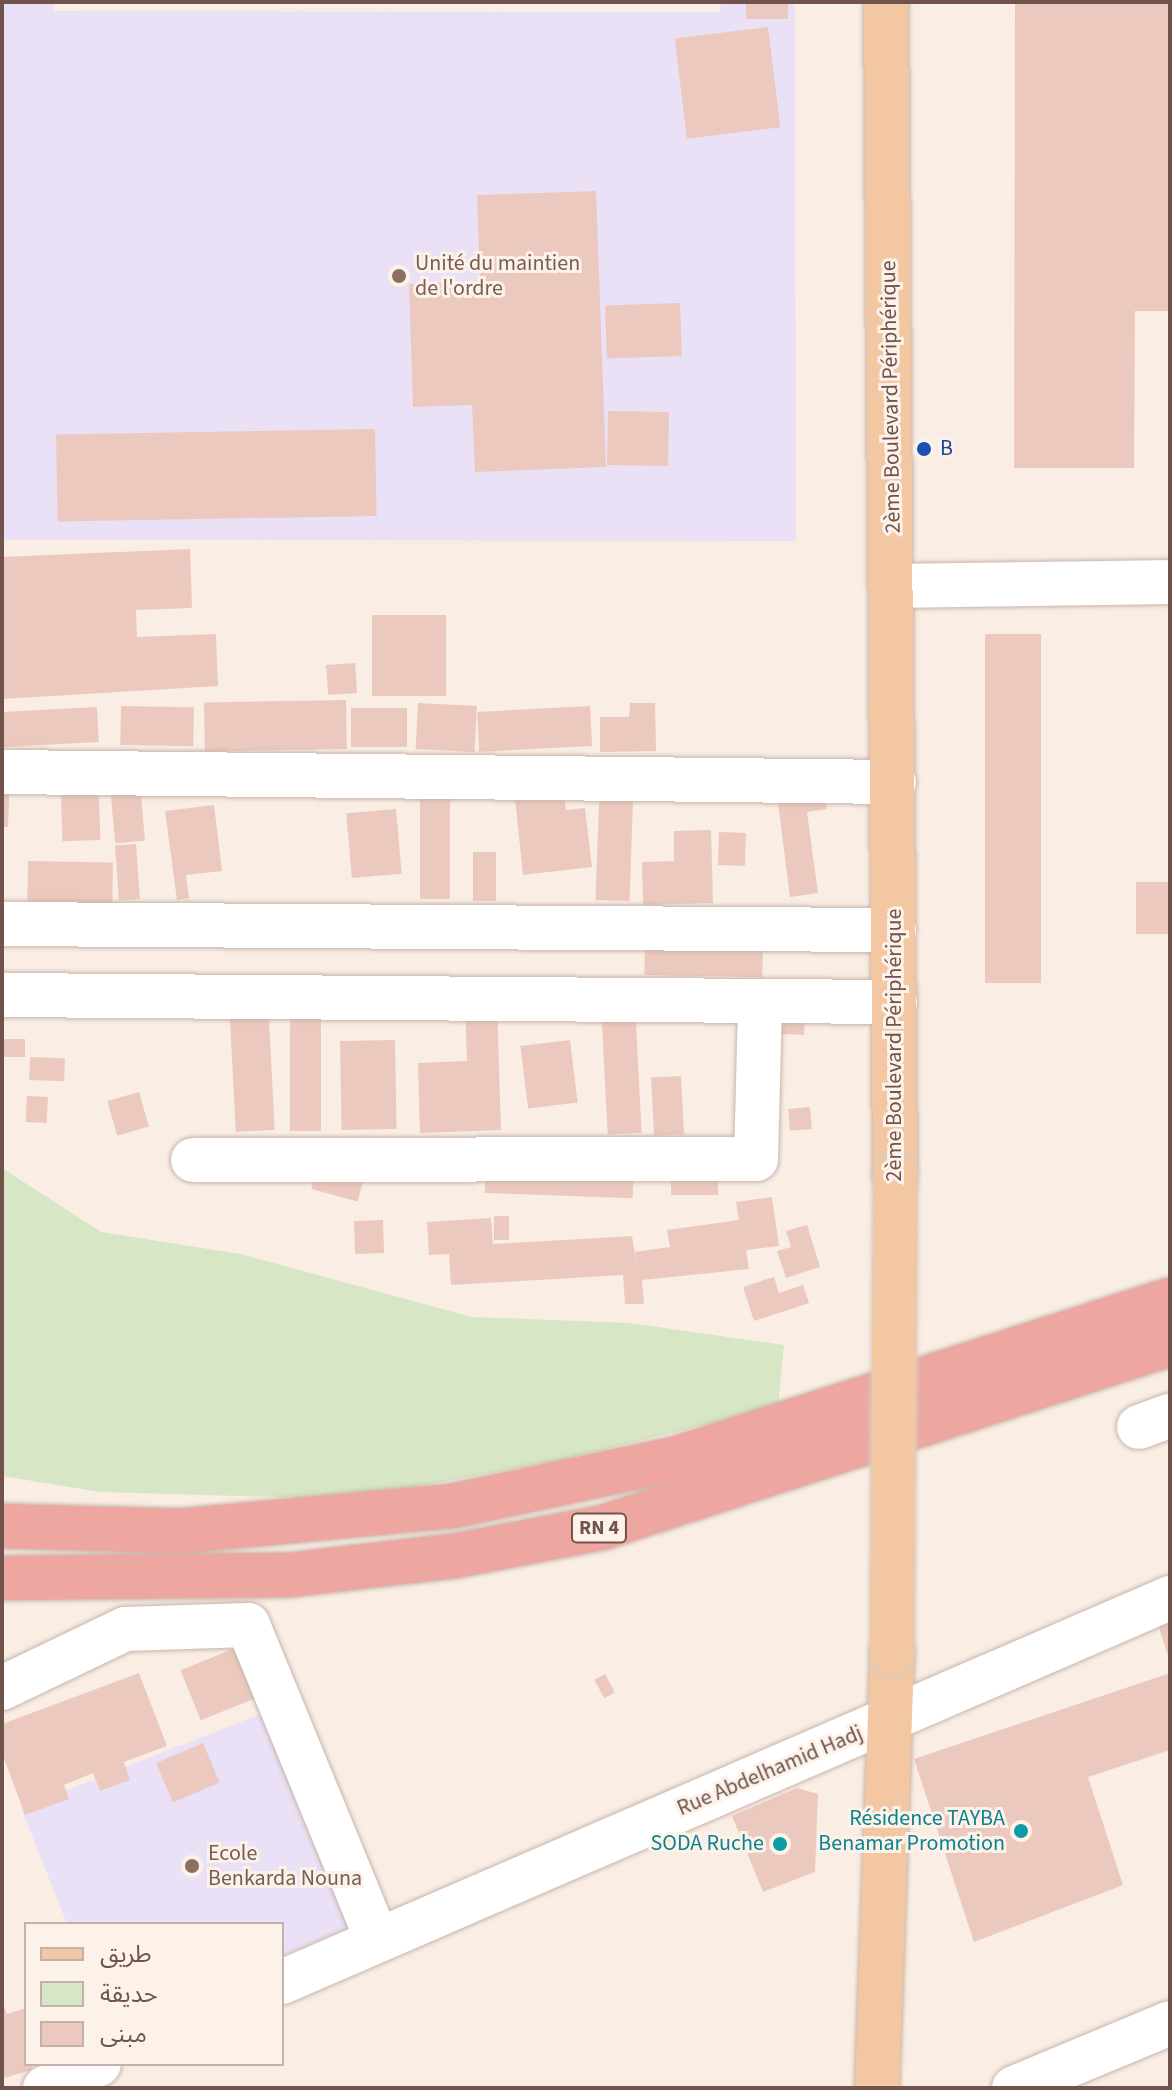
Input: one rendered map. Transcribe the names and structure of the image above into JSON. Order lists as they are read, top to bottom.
{
  "streets": {
    "highway": ["RN 4"],
    "main road": ["2ème Boulevard Périphérique"],
    "street": ["Rue Abdelhamid Hadj"]
  },
  "crossings": [
    ["2ème Boulevard Périphérique", "Rue Abdelhamid Hadj"]
  ],
  "places": [
    "Unité du maintien de l'ordre",
    "B",
    "Résidence TAYBA Benamar Promotion",
    "SODA Ruche",
    "Ecole Benkarda Nouna"
  ],
  "legend": ["طريق", "حديقة", "مبنى"]
}
